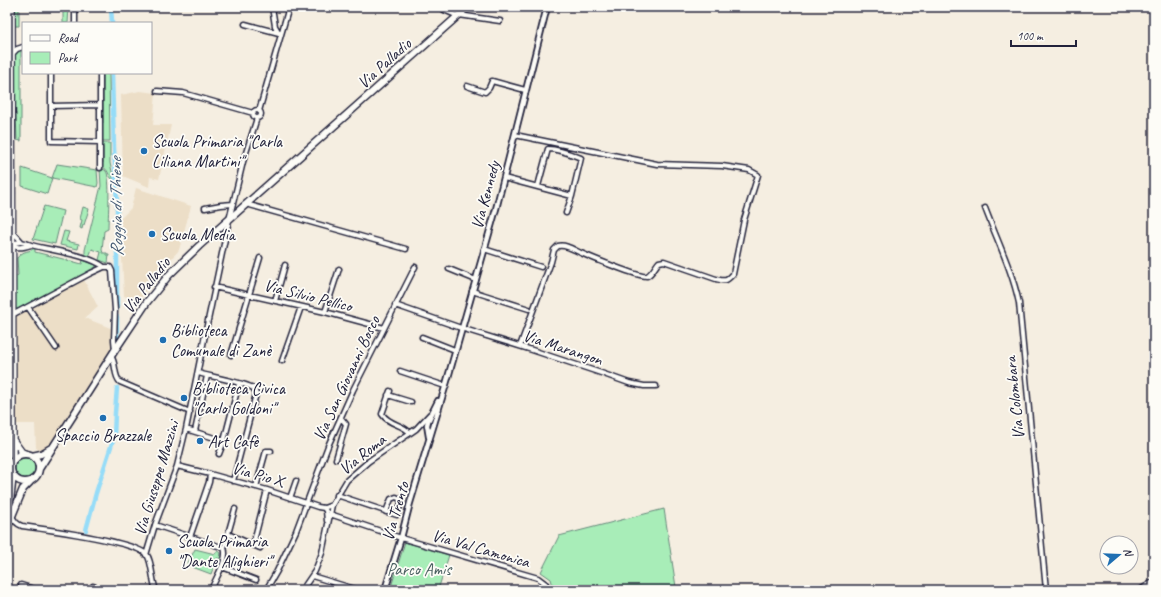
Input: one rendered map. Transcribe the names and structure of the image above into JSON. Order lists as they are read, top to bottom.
{
  "streets": {
    "main road": ["Via Palladio"],
    "street": [
      "Via Kennedy",
      "Via Silvio Pellico",
      "Via Marangon",
      "Via San Giovanni Bosco",
      "Via Colombara",
      "Via Roma",
      "Via Pio X",
      "Via Giuseppe Mazzini",
      "Via Trento",
      "Via Val Camonica"
    ]
  },
  "crossings": [
    ["Via Palladio", "Via Giuseppe Mazzini"],
    ["Via Kennedy", "Via Marangon"],
    ["Via Kennedy", "Via Roma"],
    ["Via Kennedy", "Via Trento"],
    ["Via Silvio Pellico", "Via San Giovanni Bosco"],
    ["Via Silvio Pellico", "Via Giuseppe Mazzini"],
    ["Via Marangon", "Via San Giovanni Bosco"],
    ["Via San Giovanni Bosco", "Via Pio X"],
    ["Via Roma", "Via Pio X"],
    ["Via Roma", "Via Trento"],
    ["Via Roma", "Via Val Camonica"],
    ["Via Pio X", "Via Giuseppe Mazzini"],
    ["Via Trento", "Via Val Camonica"]
  ],
  "water": ["Roggia di Thiene"],
  "parks": ["Parco Amis"],
  "places": [
    "Scuola Primaria \"Carla Liliana Martini\"",
    "Scuola Media",
    "Biblioteca Comunale di Zanè",
    "Biblioteca Civica \"Carlo Goldoni\"",
    "Spaccio Brazzale",
    "Art Cafè",
    "Scuola Primaria \"Dante Alighieri\""
  ],
  "legend": ["Road", "Park"],
  "scale_bar": "100 m",
  "north": "right"
}
